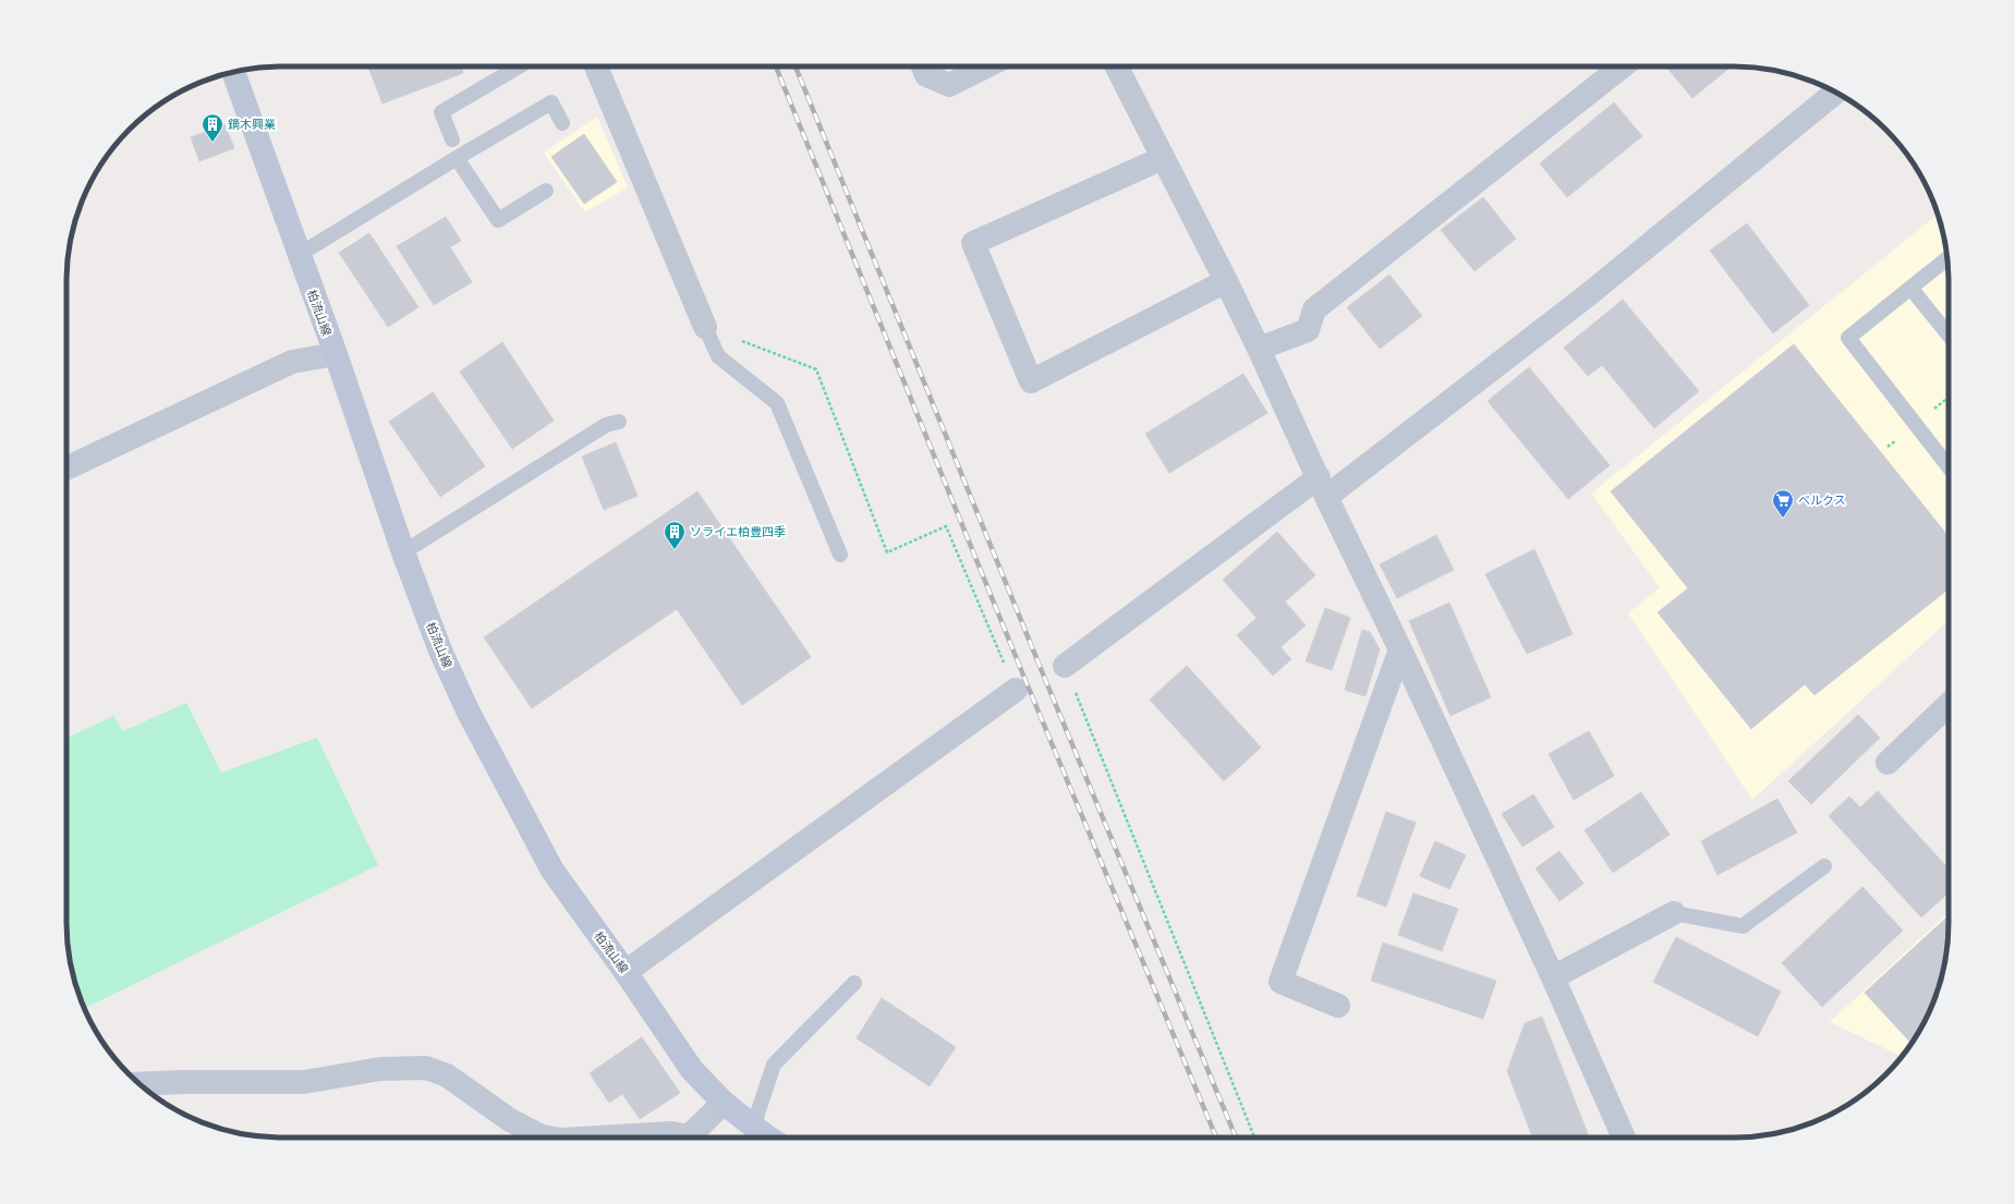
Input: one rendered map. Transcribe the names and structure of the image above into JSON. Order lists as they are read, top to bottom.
{
  "streets": {
    "main road": ["柏流山線"]
  },
  "places": {
    "building": ["鏑木興業", "ソライエ柏豊四季"],
    "supermarket": ["ベルクス"]
  }
}
